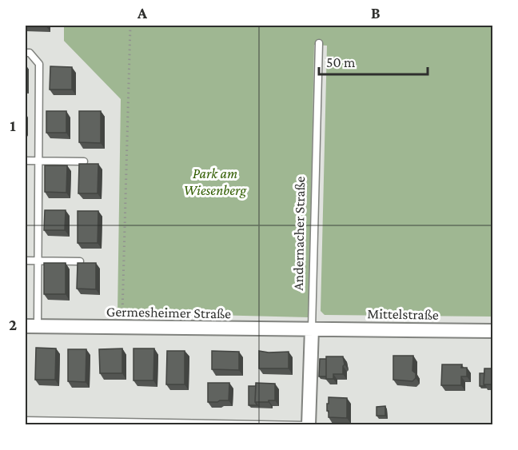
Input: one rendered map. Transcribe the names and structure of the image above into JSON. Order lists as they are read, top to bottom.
{
  "streets": {
    "street": ["Andernacher Straße", "Germesheimer Straße", "Mittelstraße"]
  },
  "crossings": [
    ["Andernacher Straße", "Germesheimer Straße"],
    ["Andernacher Straße", "Mittelstraße"],
    ["Germesheimer Straße", "Mittelstraße"]
  ],
  "parks": ["Park am Wiesenberg"],
  "scale_bar": "50 m",
  "grid": {
    "columns": ["A", "B"],
    "rows": ["1", "2"]
  }
}
